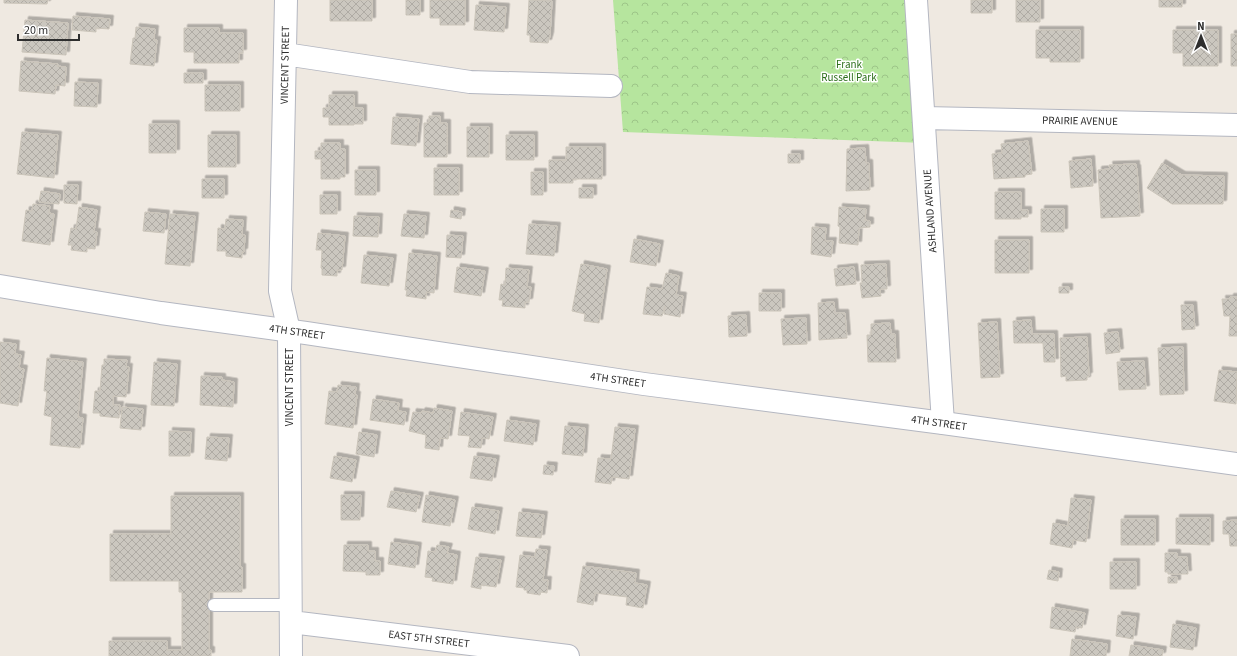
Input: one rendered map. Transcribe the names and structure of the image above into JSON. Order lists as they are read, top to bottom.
{
  "streets": {
    "street": [
      "VINCENT STREET",
      "PRAIRIE AVENUE",
      "ASHLAND AVENUE",
      "4TH STREET",
      "EAST 5TH STREET"
    ]
  },
  "crossings": [
    ["VINCENT STREET", "4TH STREET"],
    ["VINCENT STREET", "EAST 5TH STREET"],
    ["PRAIRIE AVENUE", "ASHLAND AVENUE"],
    ["ASHLAND AVENUE", "4TH STREET"]
  ],
  "parks": ["Frank Russell Park"],
  "scale_bar": "20 m",
  "north": "top"
}
